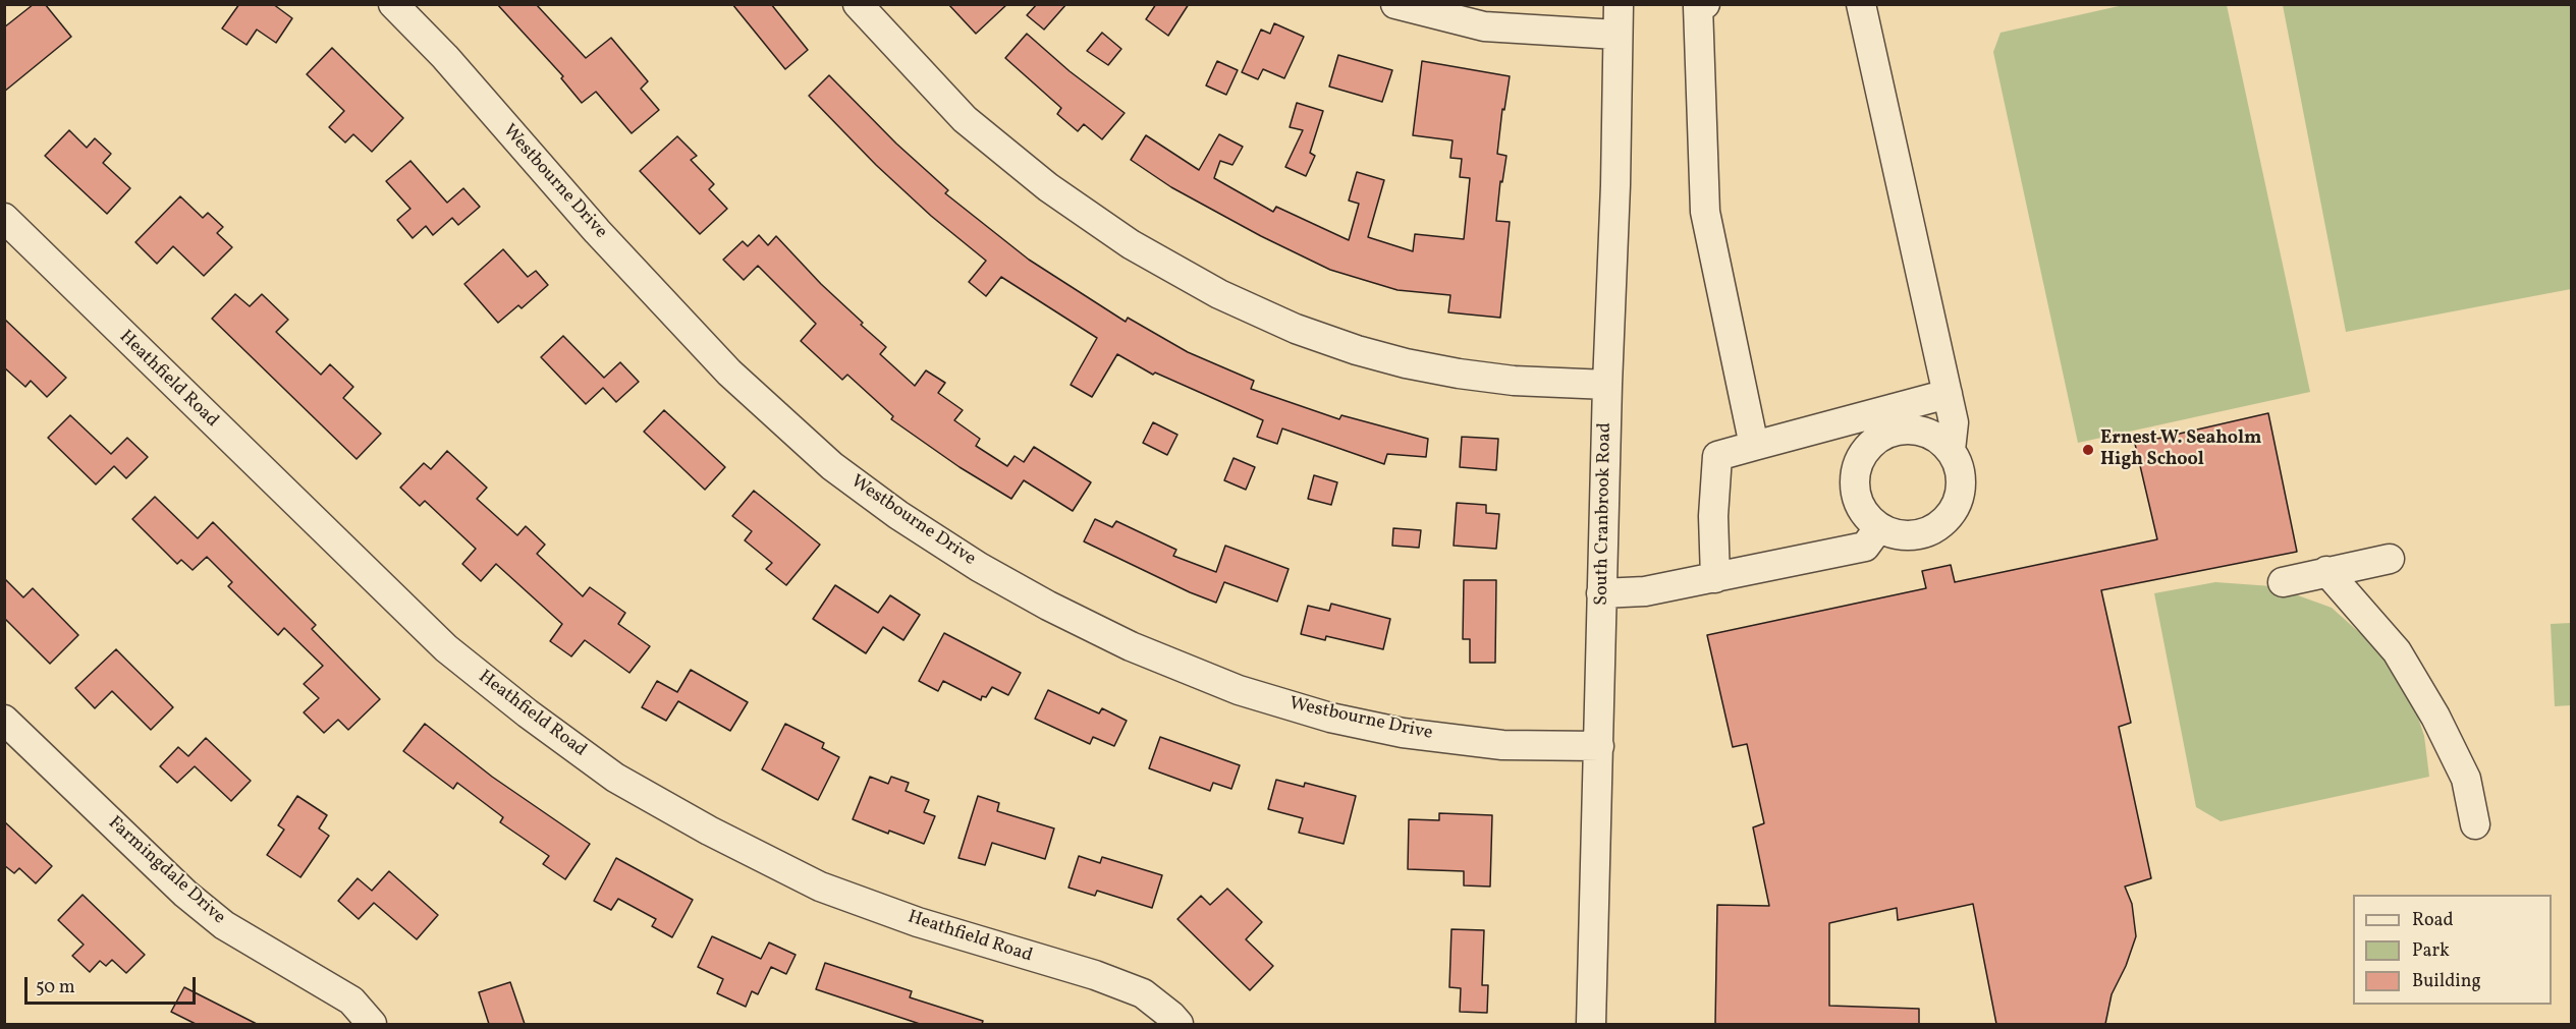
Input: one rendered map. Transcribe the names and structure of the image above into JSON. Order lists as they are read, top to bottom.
{
  "streets": {
    "street": [
      "Westbourne Drive",
      "Heathfield Road",
      "South Cranbrook Road",
      "Farmingdale Drive"
    ]
  },
  "crossings": [
    ["Westbourne Drive", "South Cranbrook Road"]
  ],
  "places": ["Ernest W. Seaholm High School"],
  "legend": ["Road", "Park", "Building"],
  "scale_bar": "50 m"
}
